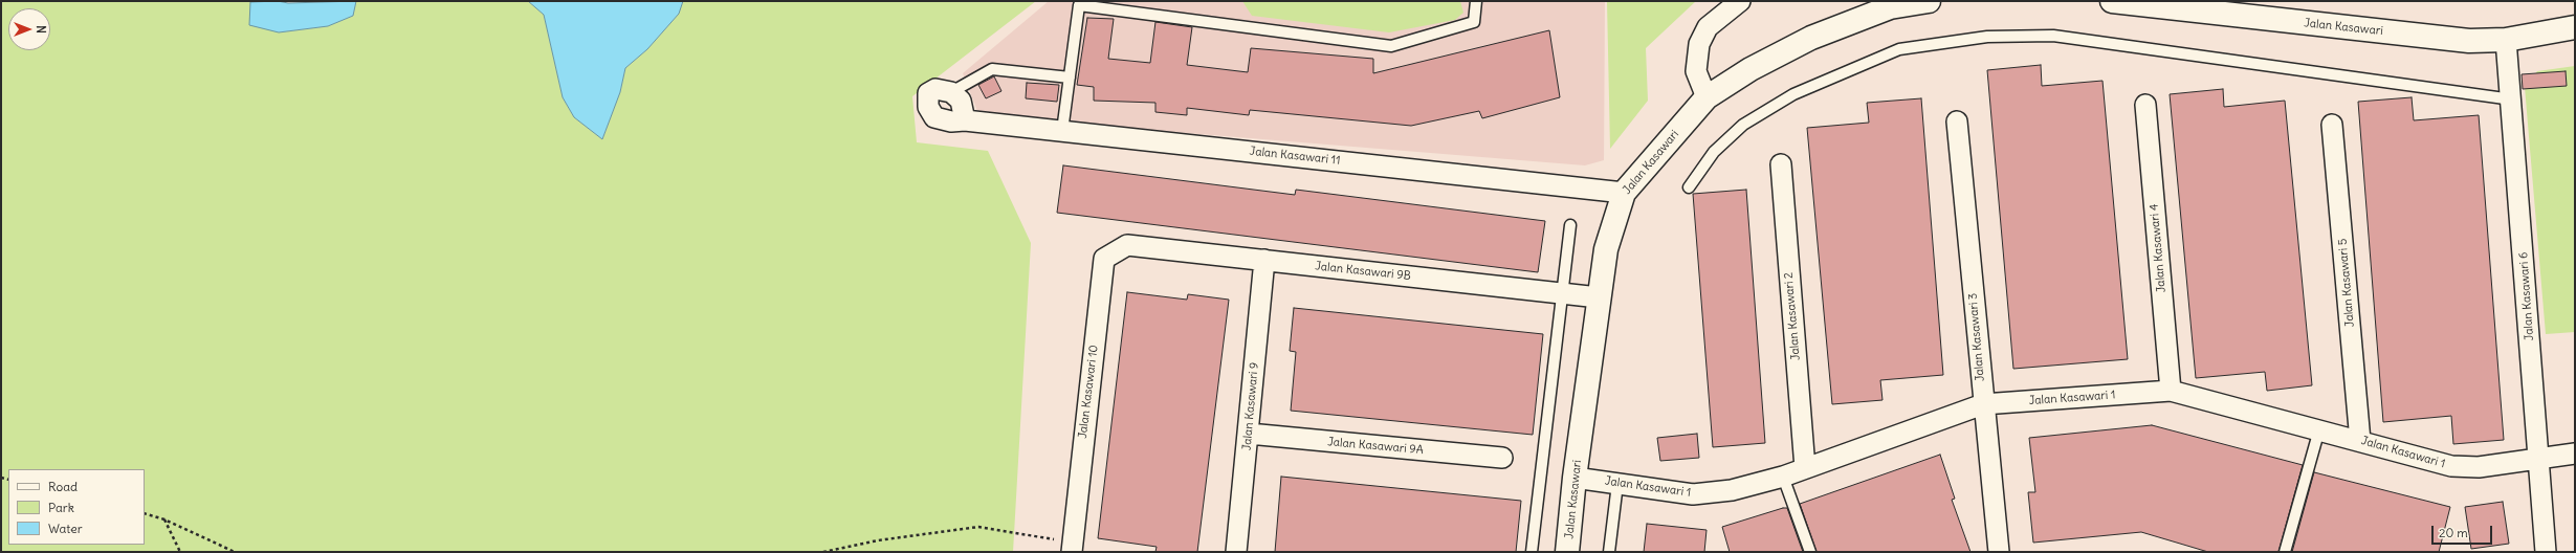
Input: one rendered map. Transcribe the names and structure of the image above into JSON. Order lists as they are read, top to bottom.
{
  "streets": {
    "street": [
      "Jalan Kasawari",
      "Jalan Kasawari 11",
      "Jalan Kasawari 4",
      "Jalan Kasawari 9B",
      "Jalan Kasawari 5",
      "Jalan Kasawari 6",
      "Jalan Kasawari 2",
      "Jalan Kasawari 3",
      "Jalan Kasawari 10",
      "Jalan Kasawari 1",
      "Jalan Kasawari 9",
      "Jalan Kasawari 9A"
    ]
  },
  "crossings": [
    ["Jalan Kasawari", "Jalan Kasawari 11"],
    ["Jalan Kasawari", "Jalan Kasawari 9B"],
    ["Jalan Kasawari", "Jalan Kasawari 6"],
    ["Jalan Kasawari", "Jalan Kasawari 1"],
    ["Jalan Kasawari 4", "Jalan Kasawari 1"],
    ["Jalan Kasawari 9B", "Jalan Kasawari 10"],
    ["Jalan Kasawari 9B", "Jalan Kasawari 9"],
    ["Jalan Kasawari 5", "Jalan Kasawari 1"],
    ["Jalan Kasawari 6", "Jalan Kasawari 1"],
    ["Jalan Kasawari 2", "Jalan Kasawari 1"],
    ["Jalan Kasawari 3", "Jalan Kasawari 1"],
    ["Jalan Kasawari 9", "Jalan Kasawari 9A"]
  ],
  "legend": ["Road", "Park", "Water"],
  "scale_bar": "20 m",
  "north": "right"
}
